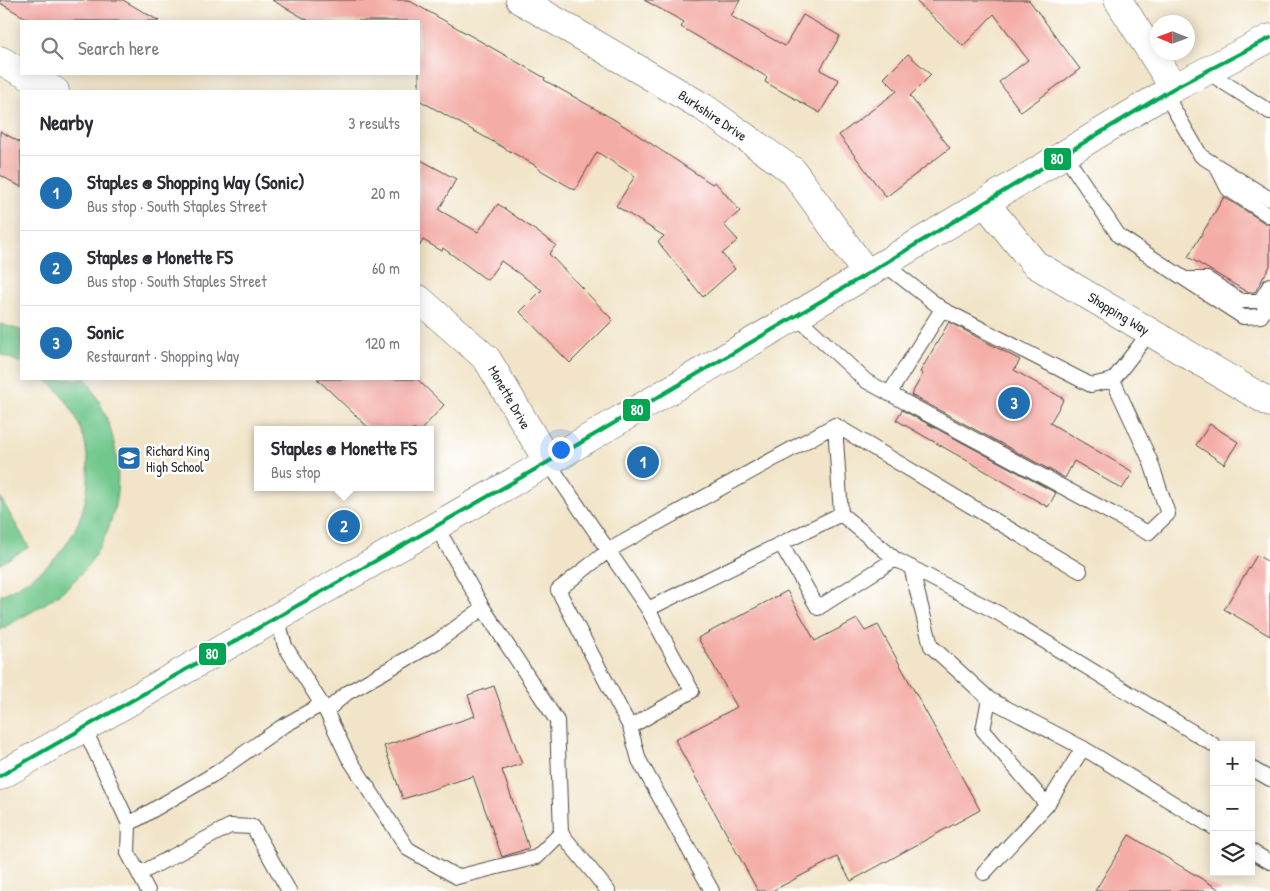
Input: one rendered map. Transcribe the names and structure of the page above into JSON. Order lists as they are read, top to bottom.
{
  "streets": {
    "main road": ["Burkshire Drive", "Shopping Way", "Monette Drive"]
  },
  "places": {
    "school or university": ["Richard King High School"]
  },
  "lines": ["transit line 80"],
  "north": "left",
  "page": {
    "search": "Search here",
    "heading": ["Nearby", "3 results"],
    "list": [
      {
        "mark": "1",
        "name": "Staples @ Shopping Way (Sonic)",
        "note": "Bus stop · South Staples Street",
        "value": "20 m"
      },
      {
        "mark": "2",
        "name": "Staples @ Monette FS",
        "note": "Bus stop · South Staples Street",
        "value": "60 m"
      },
      {
        "mark": "3",
        "name": "Sonic",
        "note": "Restaurant · Shopping Way",
        "value": "120 m"
      }
    ],
    "pins": ["3", "1", "2"],
    "popup": ["Staples @ Monette FS", "Bus stop"],
    "map_buttons": ["+", "−"]
  }
}
